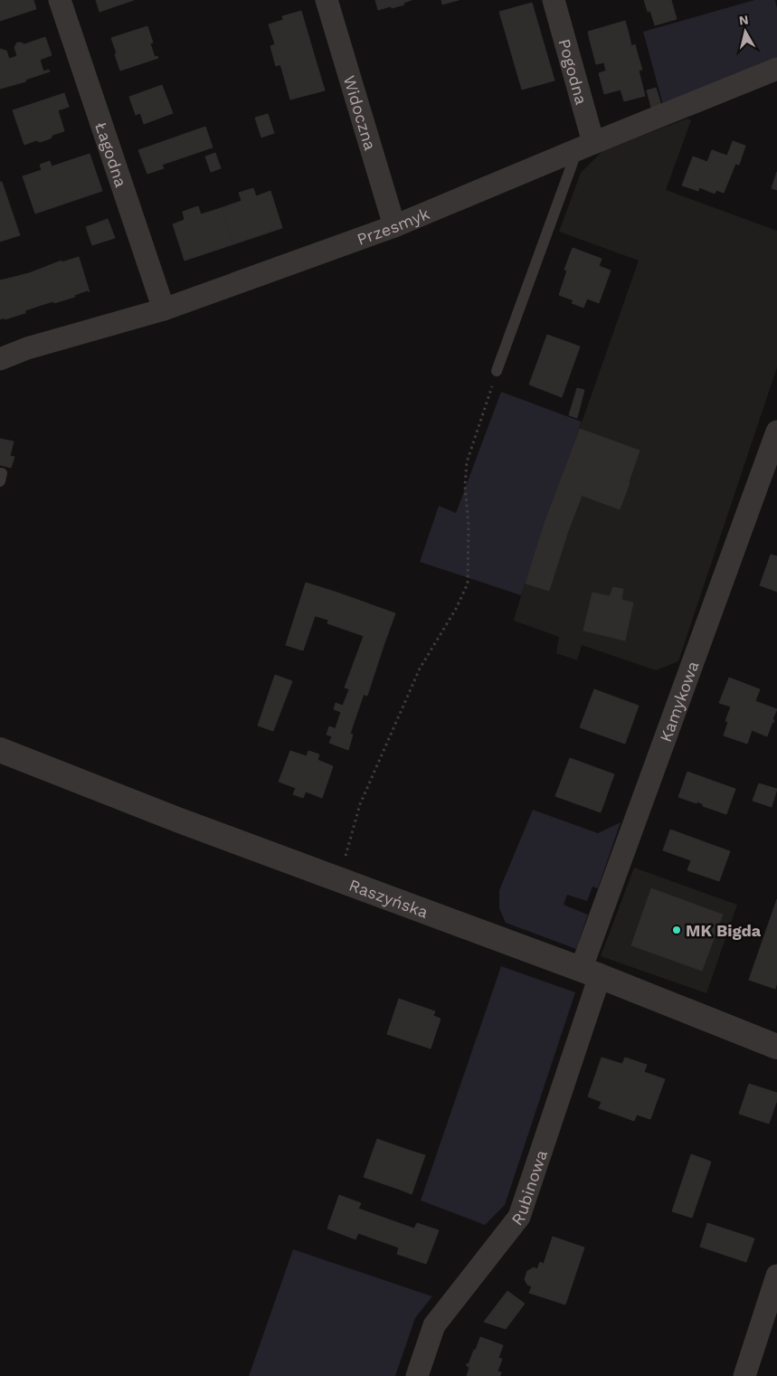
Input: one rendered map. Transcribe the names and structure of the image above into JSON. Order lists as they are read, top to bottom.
{
  "streets": {
    "street": [
      "Pogodna",
      "Widoczna",
      "Łagodna",
      "Przesmyk",
      "Kamykowa",
      "Raszyńska",
      "Rubinowa"
    ]
  },
  "crossings": [
    ["Pogodna", "Przesmyk"],
    ["Widoczna", "Przesmyk"],
    ["Łagodna", "Przesmyk"],
    ["Kamykowa", "Raszyńska"],
    ["Kamykowa", "Rubinowa"],
    ["Raszyńska", "Rubinowa"]
  ],
  "places": ["MK Bigda"],
  "north": "top"
}
